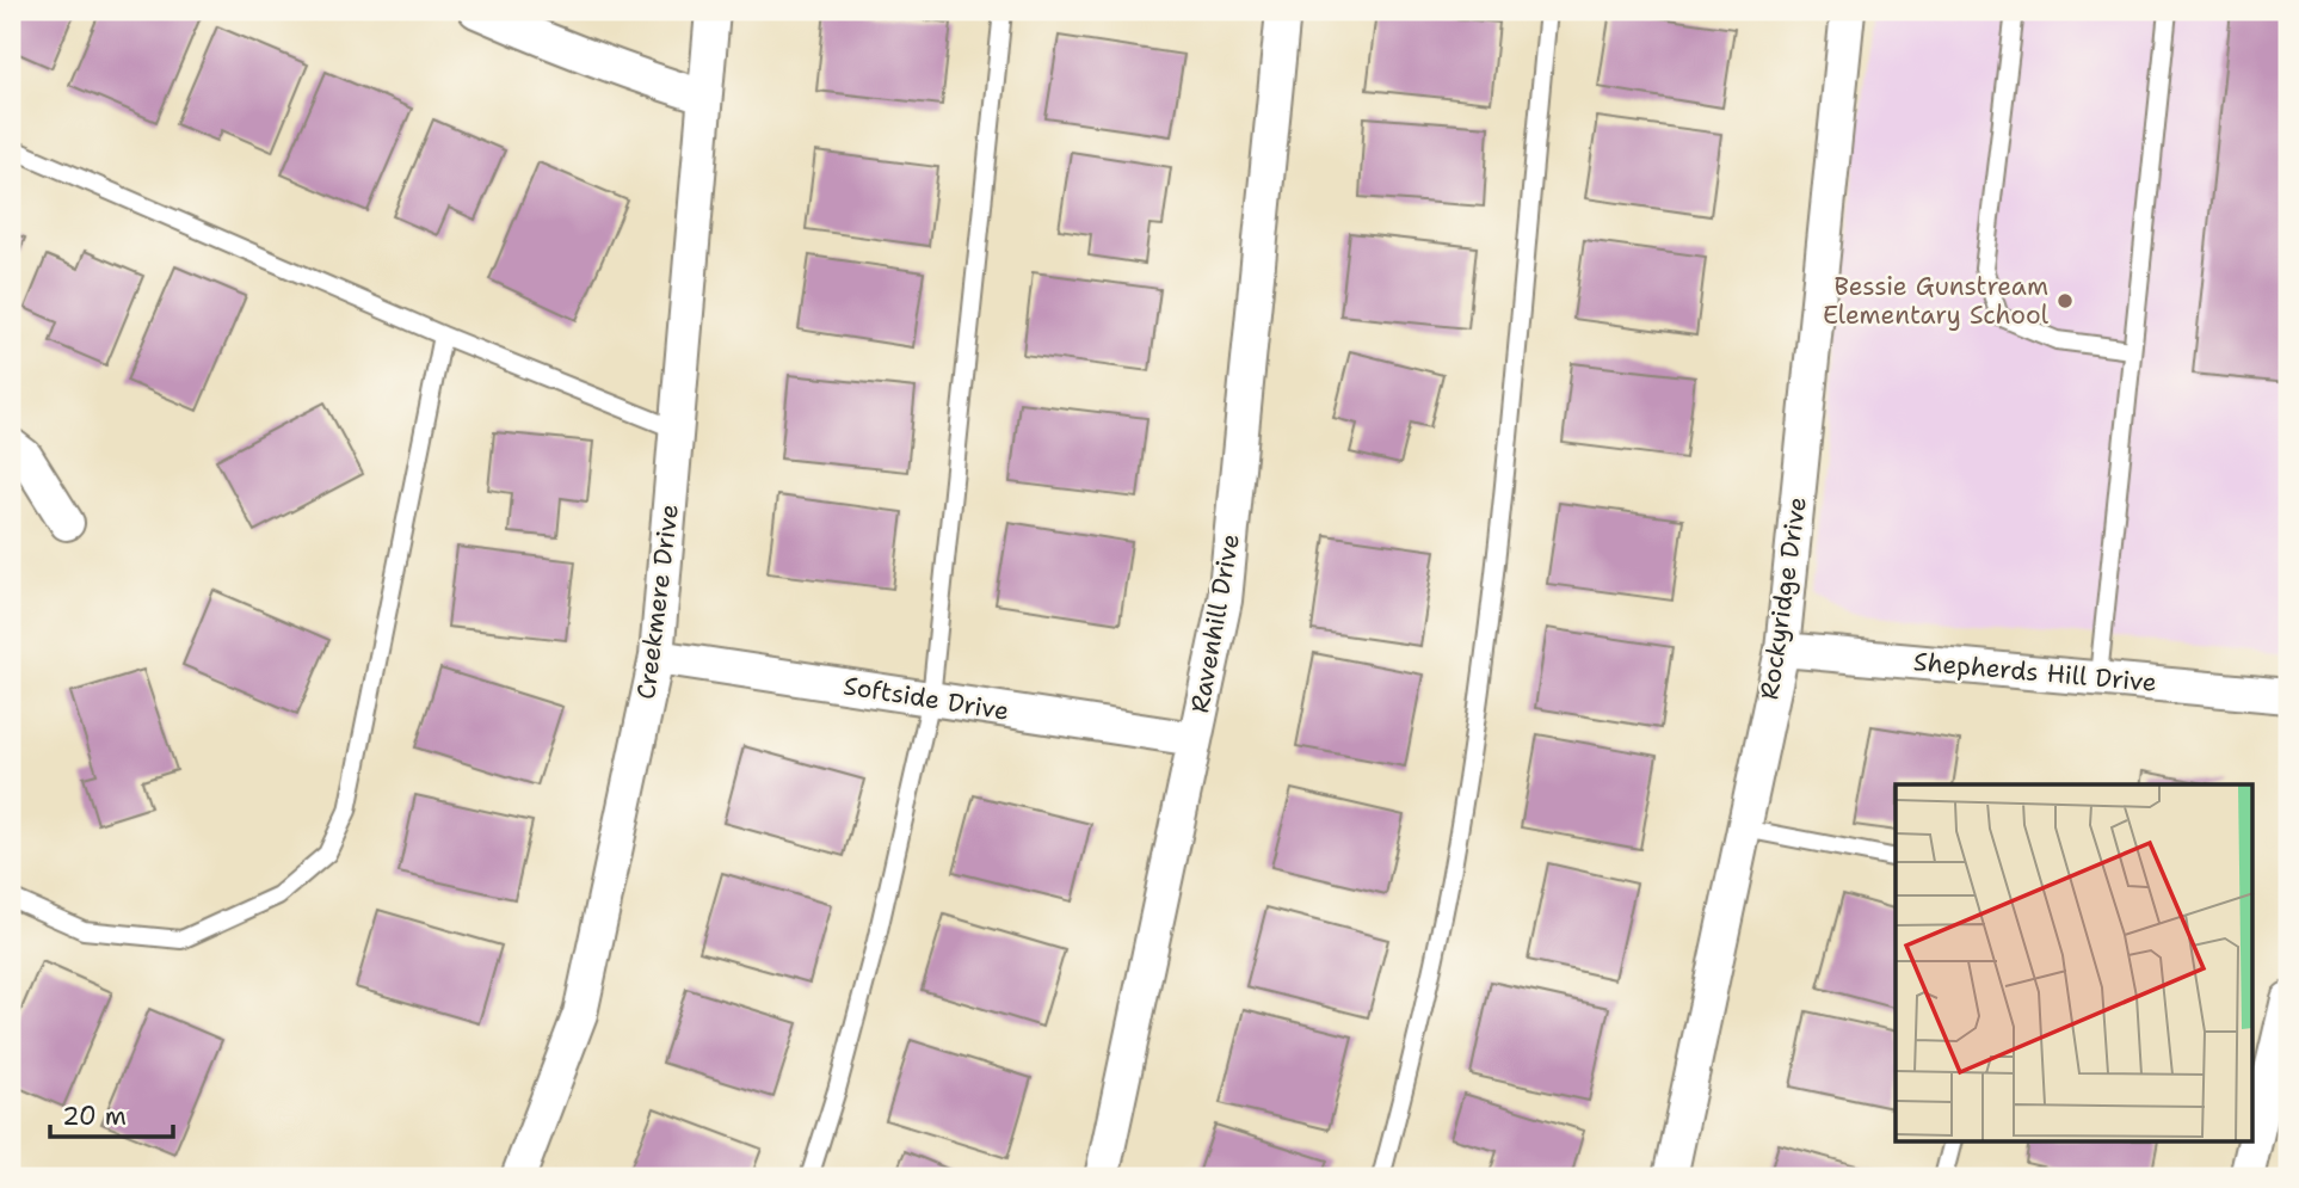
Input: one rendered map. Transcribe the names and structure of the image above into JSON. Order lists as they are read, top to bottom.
{
  "streets": {
    "street": [
      "Rockyridge Drive",
      "Creekmere Drive",
      "Ravenhill Drive",
      "Shepherds Hill Drive",
      "Softside Drive"
    ]
  },
  "crossings": [
    ["Rockyridge Drive", "Shepherds Hill Drive"],
    ["Creekmere Drive", "Softside Drive"],
    ["Ravenhill Drive", "Softside Drive"]
  ],
  "places": ["Bessie Gunstream Elementary School"],
  "scale_bar": "20 m"
}
